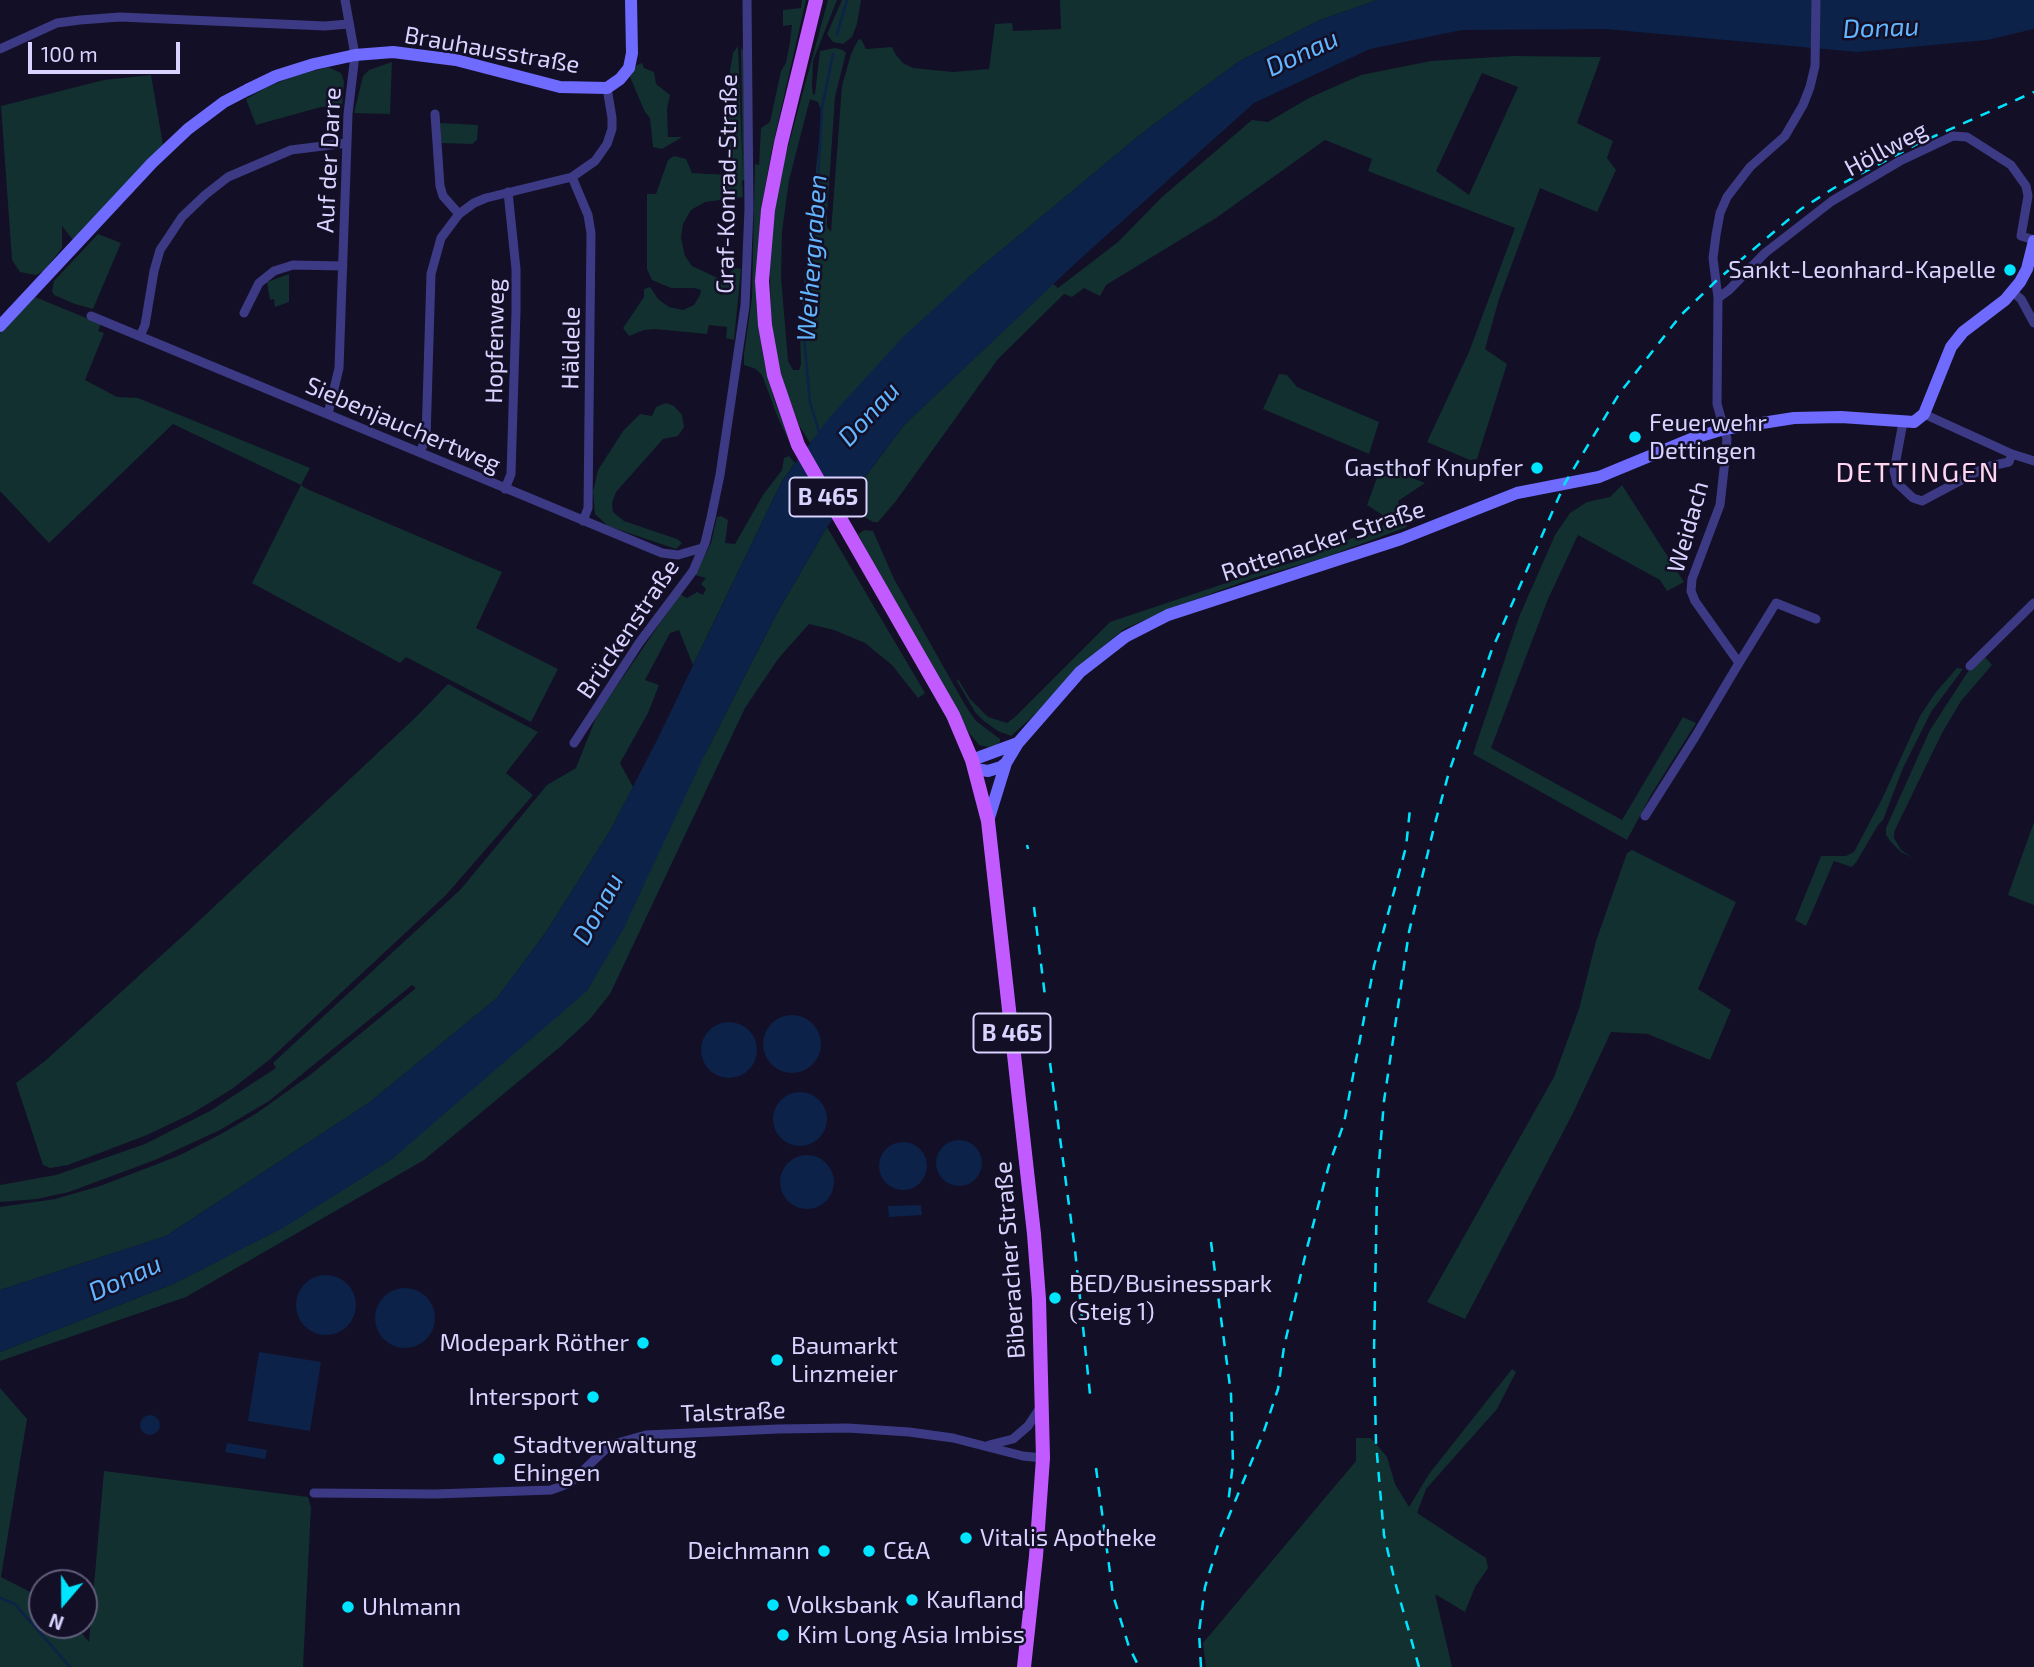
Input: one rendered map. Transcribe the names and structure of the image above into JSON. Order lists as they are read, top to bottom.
{
  "streets": {
    "main road": [
      "Brauhausstraße",
      "B 465",
      "Rottenacker Straße",
      "Biberacher Straße"
    ],
    "street": [
      "Höllweg",
      "Auf der Darre",
      "Graf-Konrad-Straße",
      "Hopfenweg",
      "Häldele",
      "Siebenjauchertweg",
      "Weidach",
      "Brückenstraße",
      "Talstraße"
    ]
  },
  "crossings": [
    ["Brauhausstraße", "Auf der Darre"],
    ["Auf der Darre", "Siebenjauchertweg"],
    ["Graf-Konrad-Straße", "Brückenstraße"],
    ["Hopfenweg", "Siebenjauchertweg"],
    ["Häldele", "Siebenjauchertweg"],
    ["Siebenjauchertweg", "Brückenstraße"],
    ["B 465", "Rottenacker Straße"],
    ["B 465", "Biberacher Straße"],
    ["Weidach", "Rottenacker Straße"],
    ["Rottenacker Straße", "Biberacher Straße"],
    ["Biberacher Straße", "Talstraße"]
  ],
  "districts": ["DETTINGEN"],
  "water": ["Donau", "Weihergraben"],
  "places": [
    "Sankt-Leonhard-Kapelle",
    "Feuerwehr Dettingen",
    "Gasthof Knupfer",
    "BED/Businesspark (Steig 1)",
    "Modepark Röther",
    "Baumarkt Linzmeier",
    "Intersport",
    "Stadtverwaltung Ehingen",
    "Vitalis Apotheke",
    "Deichmann",
    "C&A",
    "Kaufland",
    "Volksbank",
    "Uhlmann",
    "Kim Long Asia Imbiss"
  ],
  "scale_bar": "100 m",
  "north": "bottom"
}
